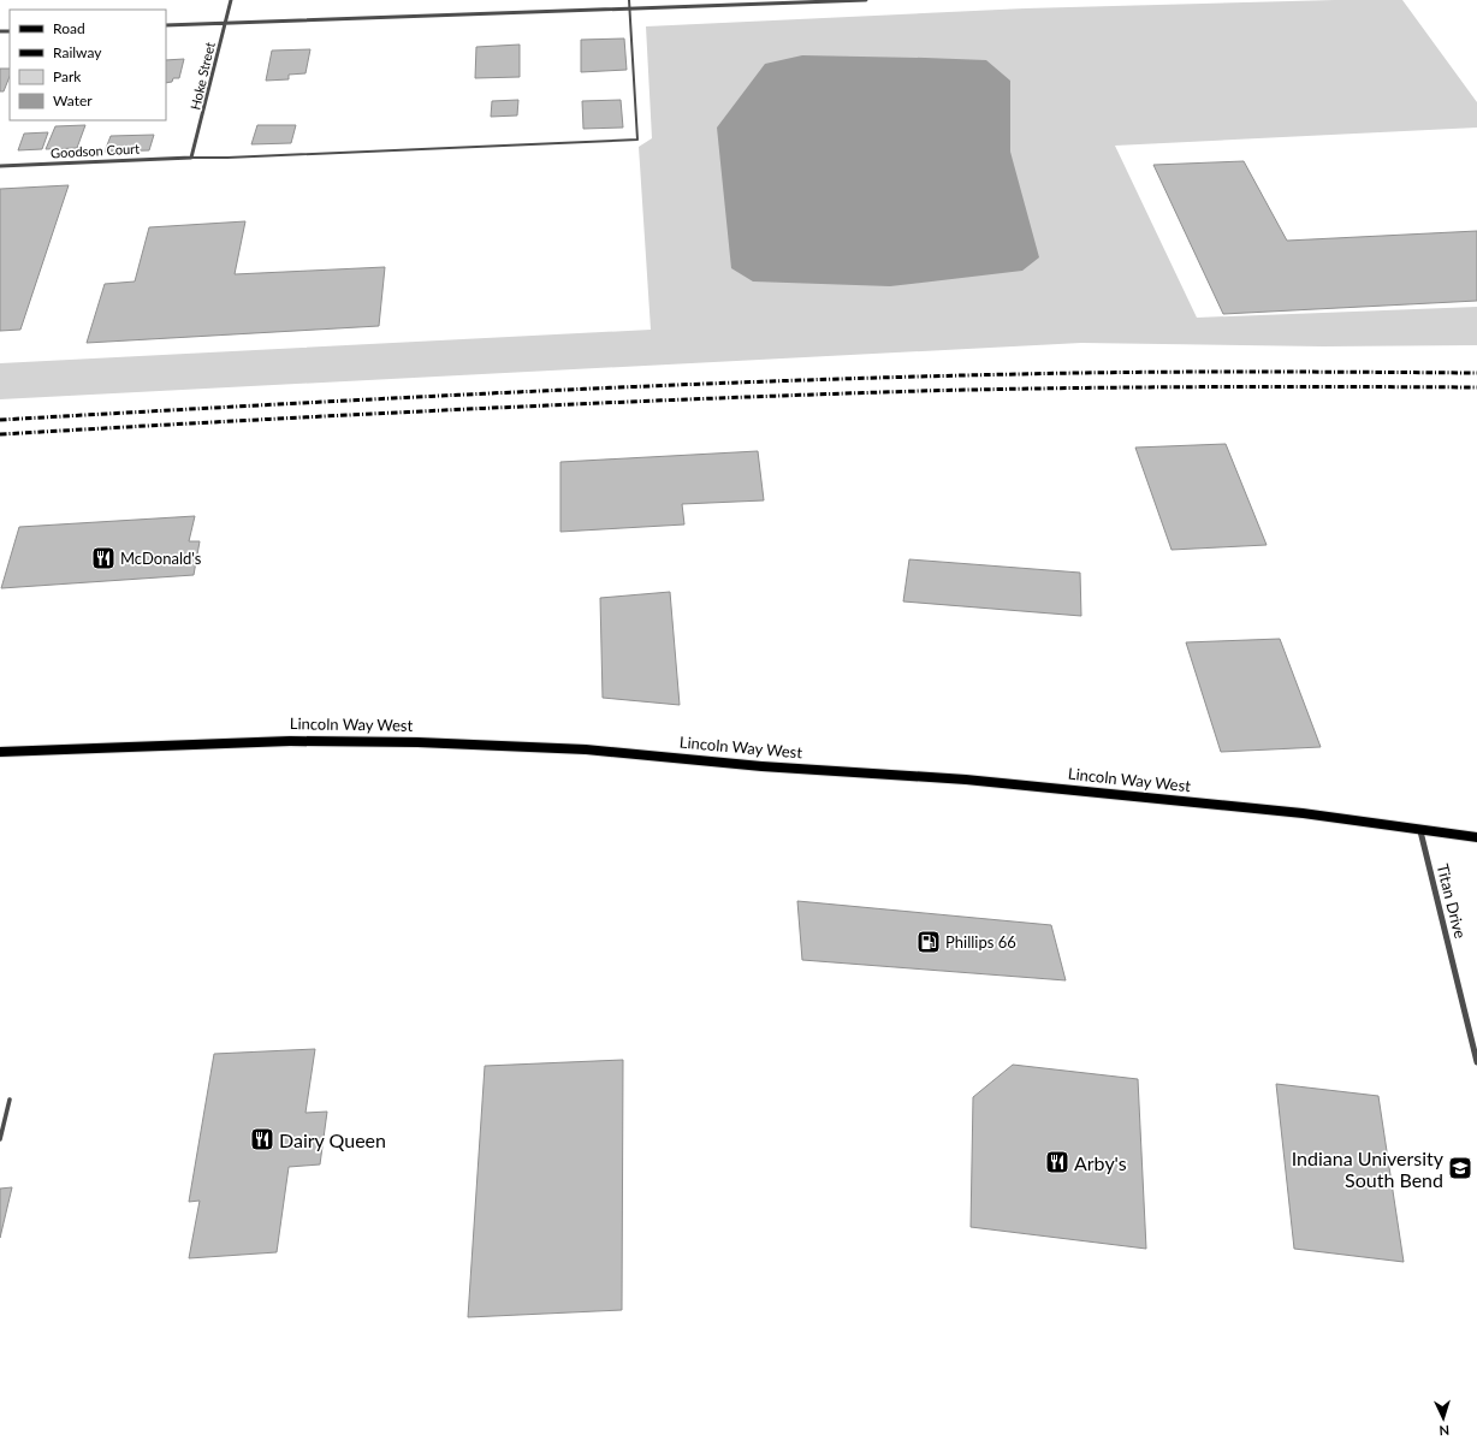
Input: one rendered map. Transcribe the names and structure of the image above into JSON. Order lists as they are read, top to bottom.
{
  "streets": {
    "main road": ["Lincoln Way West"],
    "street": ["Hoke Street", "Goodson Court", "Titan Drive"]
  },
  "crossings": [
    ["Hoke Street", "Goodson Court"],
    ["Lincoln Way West", "Titan Drive"]
  ],
  "places": {
    "restaurant": ["McDonald's", "Dairy Queen", "Arby's"],
    "fuel station": ["Phillips 66"],
    "school or university": ["Indiana University South Bend"]
  },
  "legend": [
    "Road",
    "Railway",
    "Park",
    "Water"
  ],
  "north": "bottom"
}
